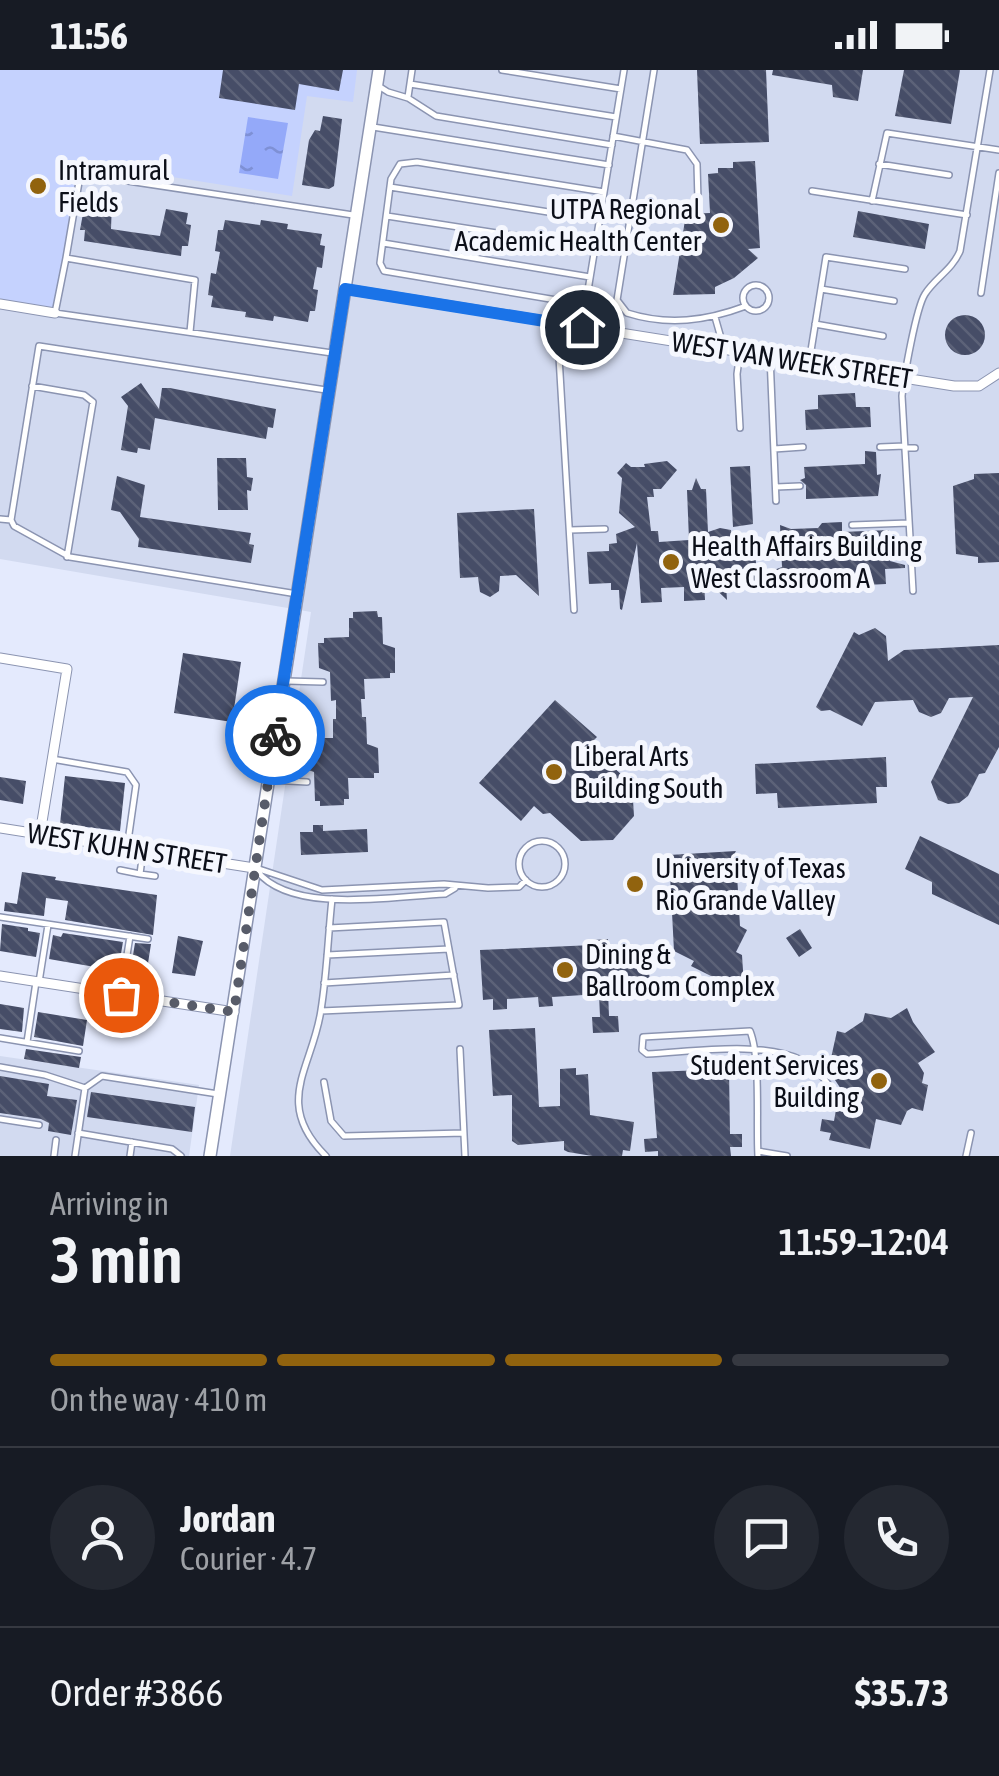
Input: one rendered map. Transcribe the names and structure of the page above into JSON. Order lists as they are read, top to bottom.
{
  "streets": {
    "street": ["WEST VAN WEEK STREET", "WEST KUHN STREET"]
  },
  "places": [
    "Intramural Fields",
    "UTPA Regional Academic Health Center",
    "Health Affairs Building West Classroom A",
    "Liberal Arts Building South",
    "University of Texas Rio Grande Valley",
    "Dining & Ballroom Complex",
    "Student Services Building"
  ],
  "page": {
    "status": "11:56",
    "heading": ["3 min", "Arriving in", "11:59–12:04"],
    "panel": [
      "Jordan",
      "Courier · 4.7",
      "Order #3866",
      "$35.73"
    ],
    "bar": "On the way · 410 m"
  }
}
